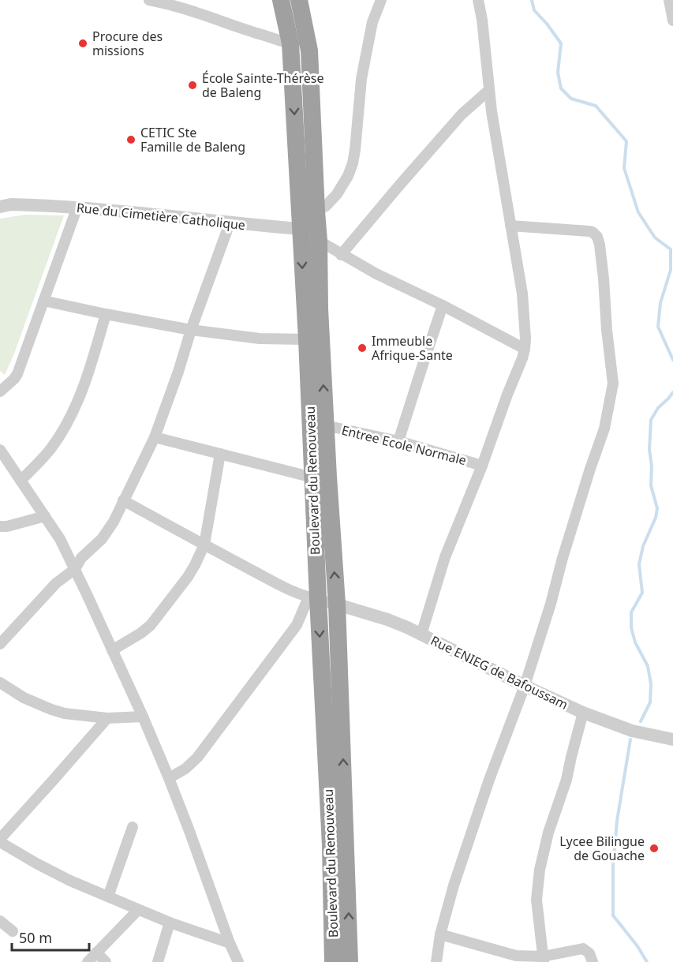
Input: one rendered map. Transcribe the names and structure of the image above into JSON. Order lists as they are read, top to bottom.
{
  "streets": {
    "highway": ["Boulevard du Renouveau"],
    "street": ["Rue du Cimetière Catholique", "Entree Ecole Normale", "Rue ENIEG de Bafoussam"]
  },
  "crossings": [
    ["Rue du Cimetière Catholique", "Boulevard du Renouveau"],
    ["Entree Ecole Normale", "Boulevard du Renouveau"],
    ["Boulevard du Renouveau", "Rue ENIEG de Bafoussam"]
  ],
  "places": [
    "Procure des missions",
    "École Sainte-Thérèse de Baleng",
    "CETIC Ste Famille de Baleng",
    "Immeuble Afrique-Sante",
    "Lycee Bilingue de Gouache"
  ],
  "scale_bar": "50 m"
}
